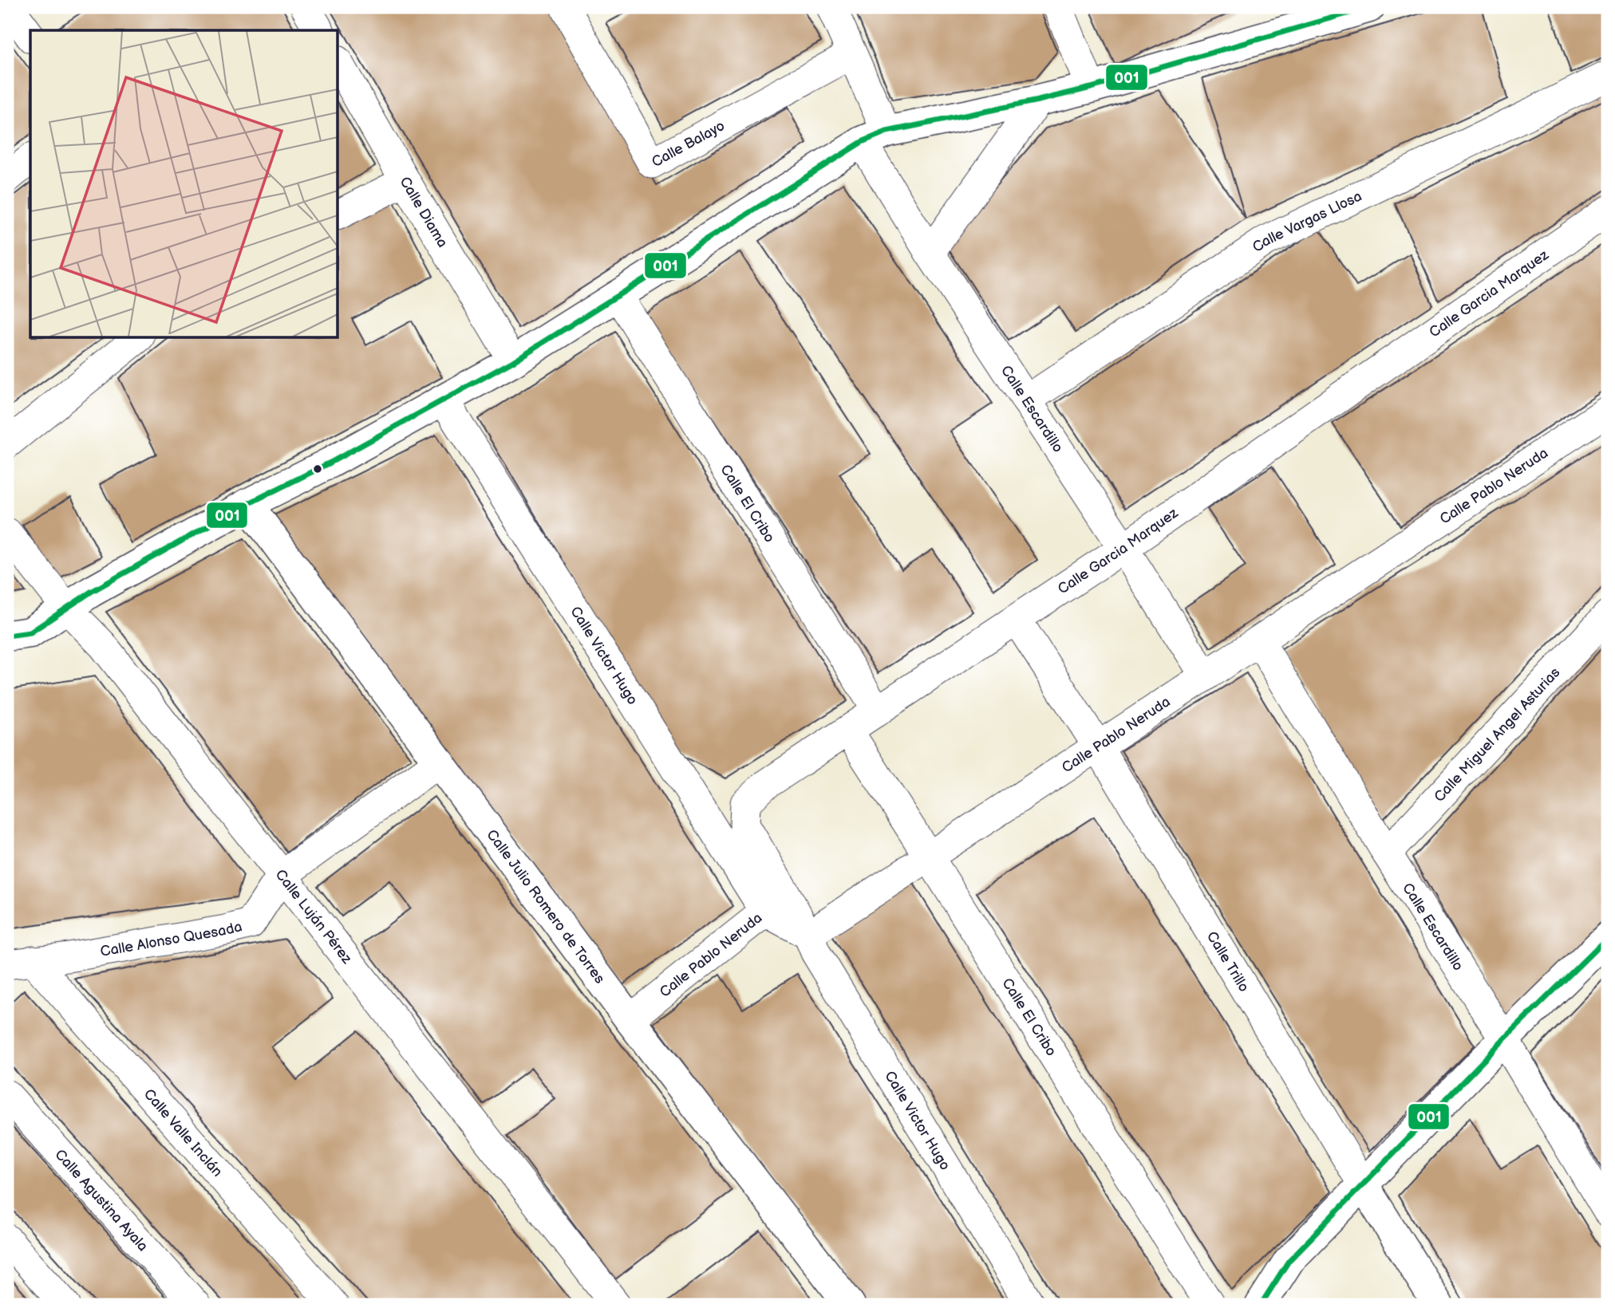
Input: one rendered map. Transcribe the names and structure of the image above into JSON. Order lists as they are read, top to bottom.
{
  "streets": {
    "street": [
      "Calle Balayo",
      "Calle Diama",
      "Calle Vargas Llosa",
      "Calle Garcia Marquez",
      "Calle Escardillo",
      "Calle Pablo Neruda",
      "Calle El Cribo",
      "Calle Victor Hugo",
      "Calle Miguel Angel Asturias",
      "Calle Julio Romero de Torres",
      "Calle Luján Pérez",
      "Calle Alonso Quesada",
      "Calle Trillo",
      "Calle Valle Inclán",
      "Calle Agustina Ayala"
    ]
  },
  "crossings": [
    ["Calle Balayo", "Calle Escardillo"],
    ["Calle Vargas Llosa", "Calle Escardillo"],
    ["Calle Garcia Marquez", "Calle Escardillo"],
    ["Calle Garcia Marquez", "Calle Pablo Neruda"],
    ["Calle Garcia Marquez", "Calle El Cribo"],
    ["Calle Garcia Marquez", "Calle Victor Hugo"],
    ["Calle Garcia Marquez", "Calle Trillo"],
    ["Calle Escardillo", "Calle Pablo Neruda"],
    ["Calle Escardillo", "Calle Miguel Angel Asturias"],
    ["Calle Pablo Neruda", "Calle El Cribo"],
    ["Calle Pablo Neruda", "Calle Victor Hugo"],
    ["Calle Pablo Neruda", "Calle Julio Romero de Torres"],
    ["Calle Pablo Neruda", "Calle Trillo"],
    ["Calle Julio Romero de Torres", "Calle Alonso Quesada"],
    ["Calle Luján Pérez", "Calle Alonso Quesada"],
    ["Calle Alonso Quesada", "Calle Valle Inclán"]
  ],
  "lines": ["transit line 001"]
}
